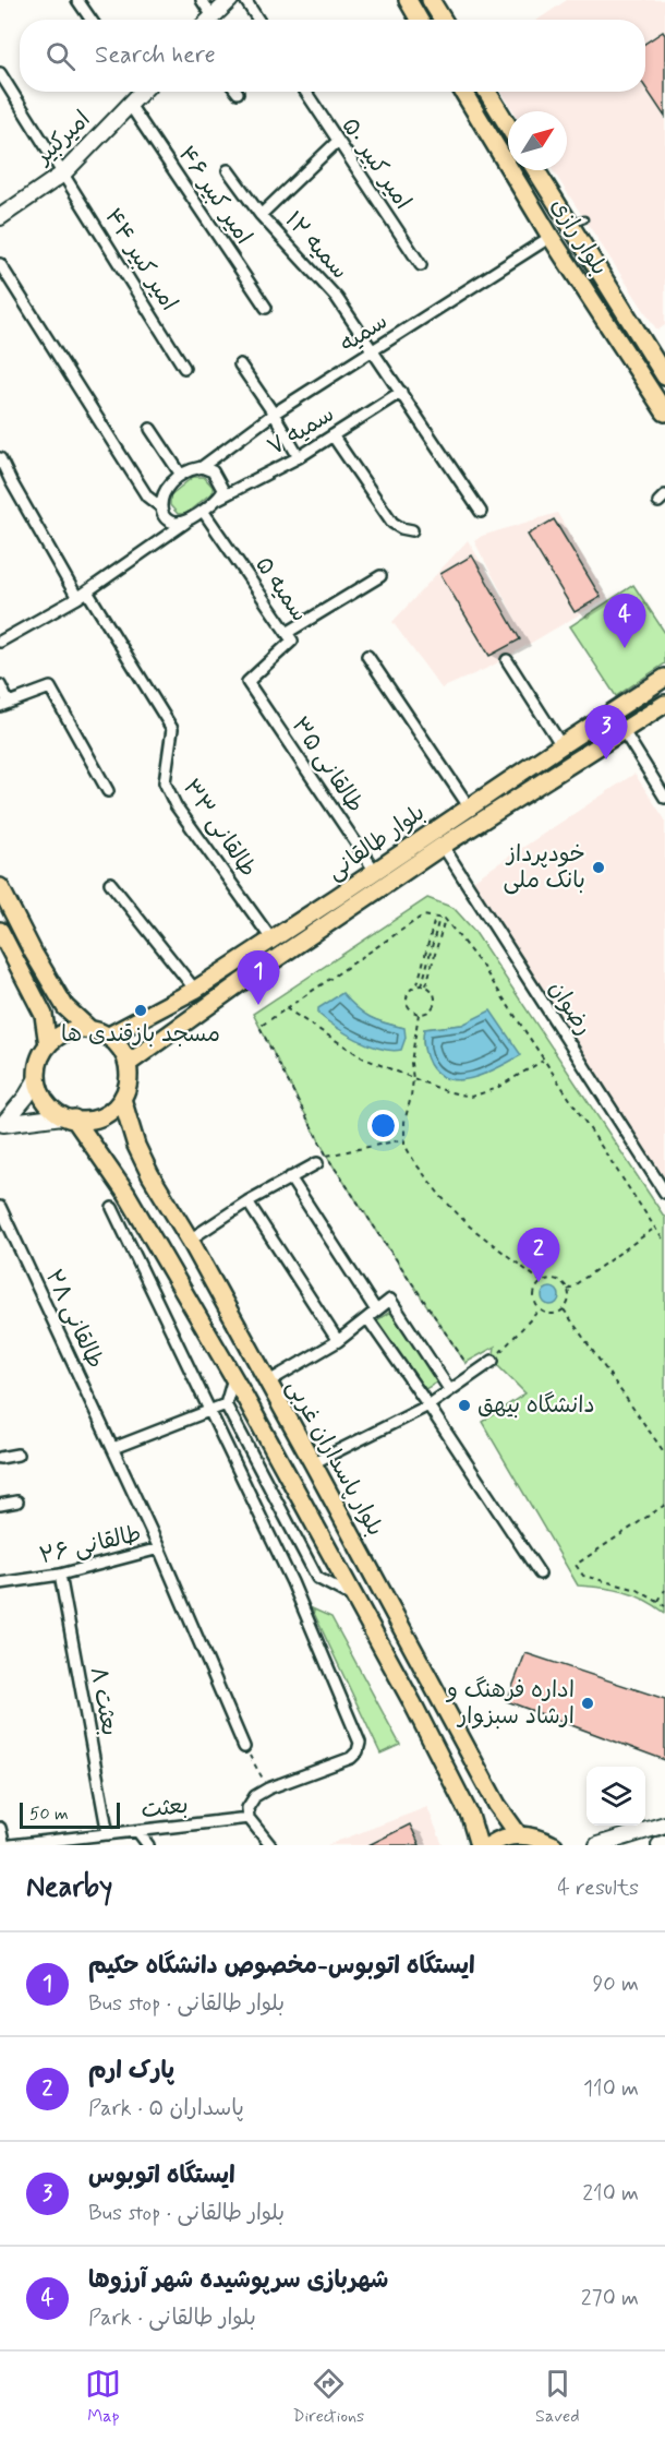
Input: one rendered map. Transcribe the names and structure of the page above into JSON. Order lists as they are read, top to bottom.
{
  "streets": {
    "main road": [
      "امیرکبیر",
      "بلوار رازی",
      "بلوار طالقانی",
      "بلوار پاسداران غربی"
    ],
    "street": [
      "امیر کبیر ۵۰",
      "امیر کبیر ۴۶",
      "سمیه ۱۲",
      "امیر کبیر ۴۴",
      "سمیه",
      "سمیه ۷",
      "سمیه ۵",
      "طالقانی ۳۵",
      "طالقانی ۳۳",
      "رضوان",
      "طالقانی ۲۸",
      "طالقانی ۲۶",
      "بعثت ۸",
      "بعثت"
    ]
  },
  "crossings": [
    ["امیرکبیر", "امیر کبیر ۴۶"],
    ["امیرکبیر", "امیر کبیر ۴۴"],
    ["بلوار رازی", "سمیه"],
    ["سمیه ۱۲", "سمیه"],
    ["سمیه ۱۲", "سمیه ۷"],
    ["سمیه", "سمیه ۷"],
    ["سمیه", "سمیه ۵"],
    ["سمیه ۷", "سمیه ۵"],
    ["سمیه ۵", "طالقانی ۳۵"],
    ["طالقانی ۳۵", "بلوار طالقانی"],
    ["طالقانی ۳۳", "بلوار طالقانی"],
    ["بلوار طالقانی", "رضوان"],
    ["بلوار طالقانی", "بلوار پاسداران غربی"],
    ["طالقانی ۲۸", "طالقانی ۲۶"],
    ["طالقانی ۲۶", "بعثت ۸"],
    ["بعثت ۸", "بعثت"]
  ],
  "places": [
    "خودپرداز بانک ملی",
    "مسجد بازقندی ها",
    "دانشگاه بیهق",
    "اداره فرهنگ و ارشاد سبزوار"
  ],
  "scale_bar": "50 m",
  "north": "top right",
  "page": {
    "search": "Search here",
    "pins": [
      "4",
      "3",
      "1",
      "2"
    ],
    "scale": "50 m",
    "heading": ["Nearby", "4 results"],
    "list": [
      {
        "mark": "1",
        "name": "ایستگاه اتوبوس-مخصوص دانشگاه حکیم",
        "note": "Bus stop · بلوار طالقانی",
        "value": "90 m"
      },
      {
        "mark": "2",
        "name": "پارک ارم",
        "note": "Park · پاسداران ۵",
        "value": "110 m"
      },
      {
        "mark": "3",
        "name": "ایستگاه اتوبوس",
        "note": "Bus stop · بلوار طالقانی",
        "value": "210 m"
      },
      {
        "mark": "4",
        "name": "شهربازی سرپوشیده شهر آرزوها",
        "note": "Park · بلوار طالقانی",
        "value": "270 m"
      }
    ],
    "nav": ["Map", "Directions", "Saved"]
  }
}
